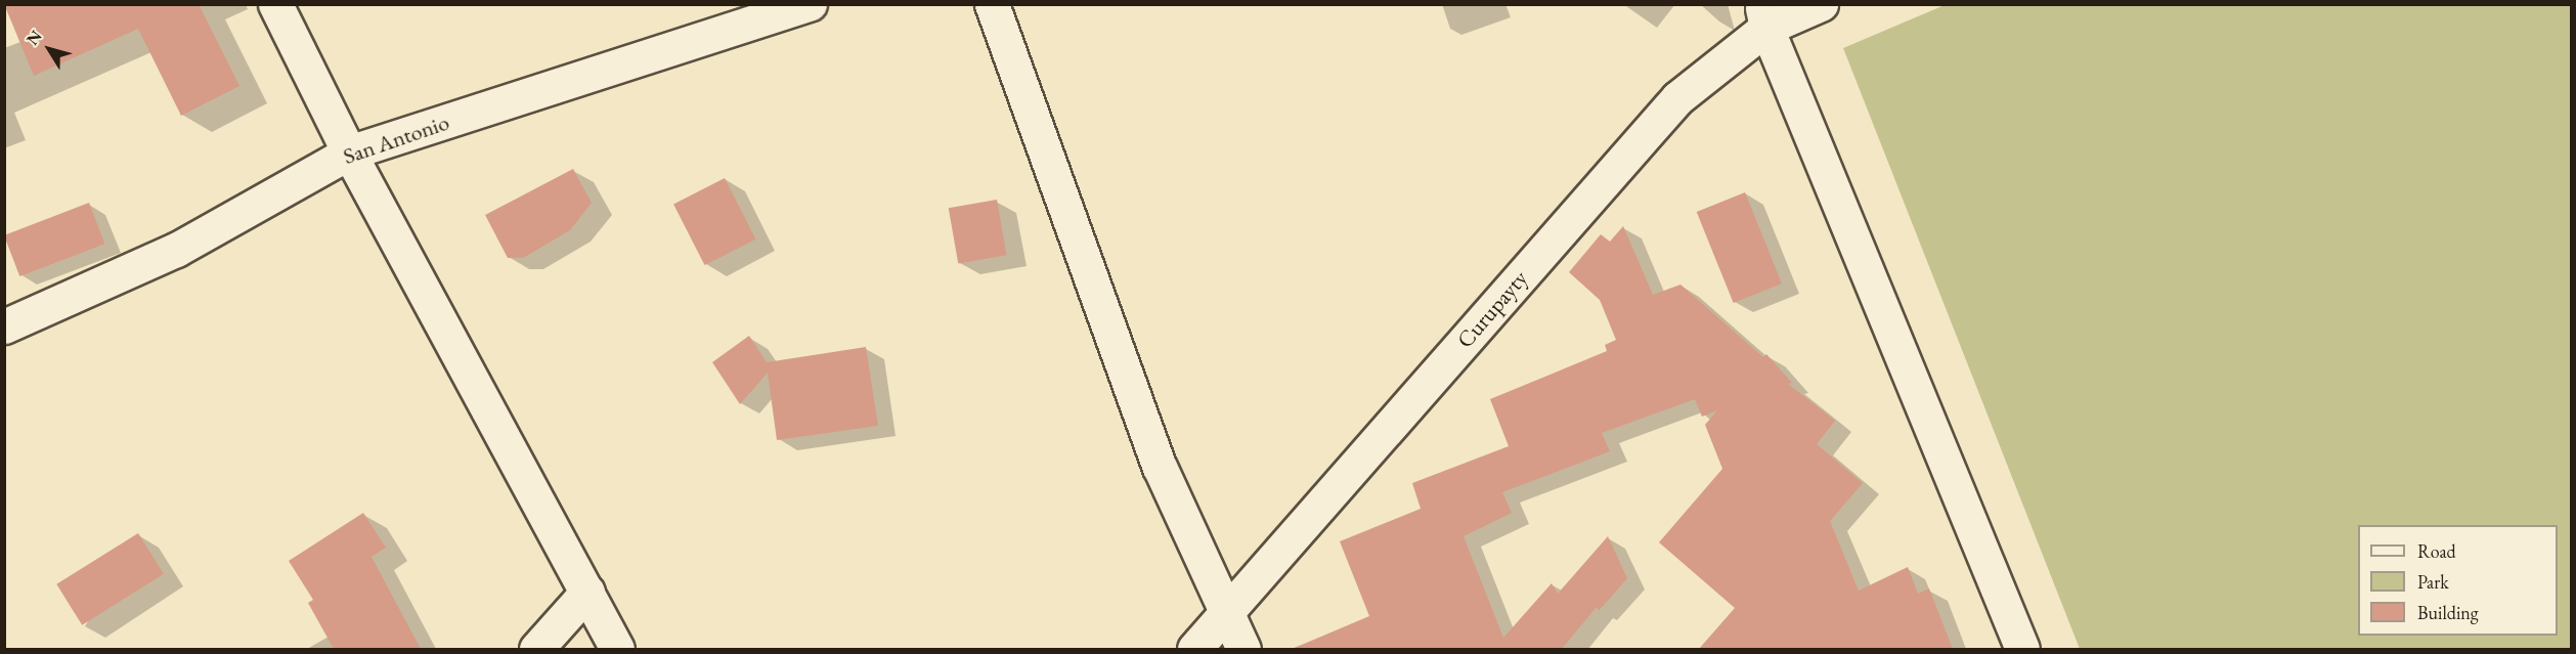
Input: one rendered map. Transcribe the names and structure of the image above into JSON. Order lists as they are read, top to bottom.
{
  "streets": {
    "street": ["San Antonio", "Curupayty"]
  },
  "legend": ["Road", "Park", "Building"],
  "north": "top left"
}
